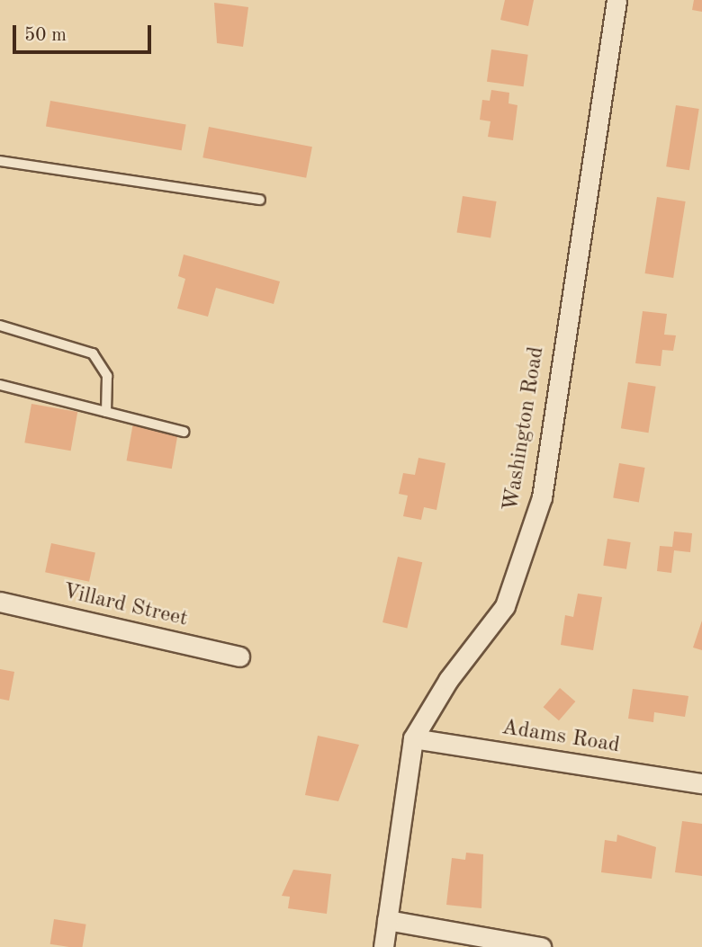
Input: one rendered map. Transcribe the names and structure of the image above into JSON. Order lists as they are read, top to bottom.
{
  "streets": {
    "street": ["Washington Road", "Villard Street", "Adams Road"]
  },
  "crossings": [
    ["Washington Road", "Adams Road"]
  ],
  "scale_bar": "50 m"
}
